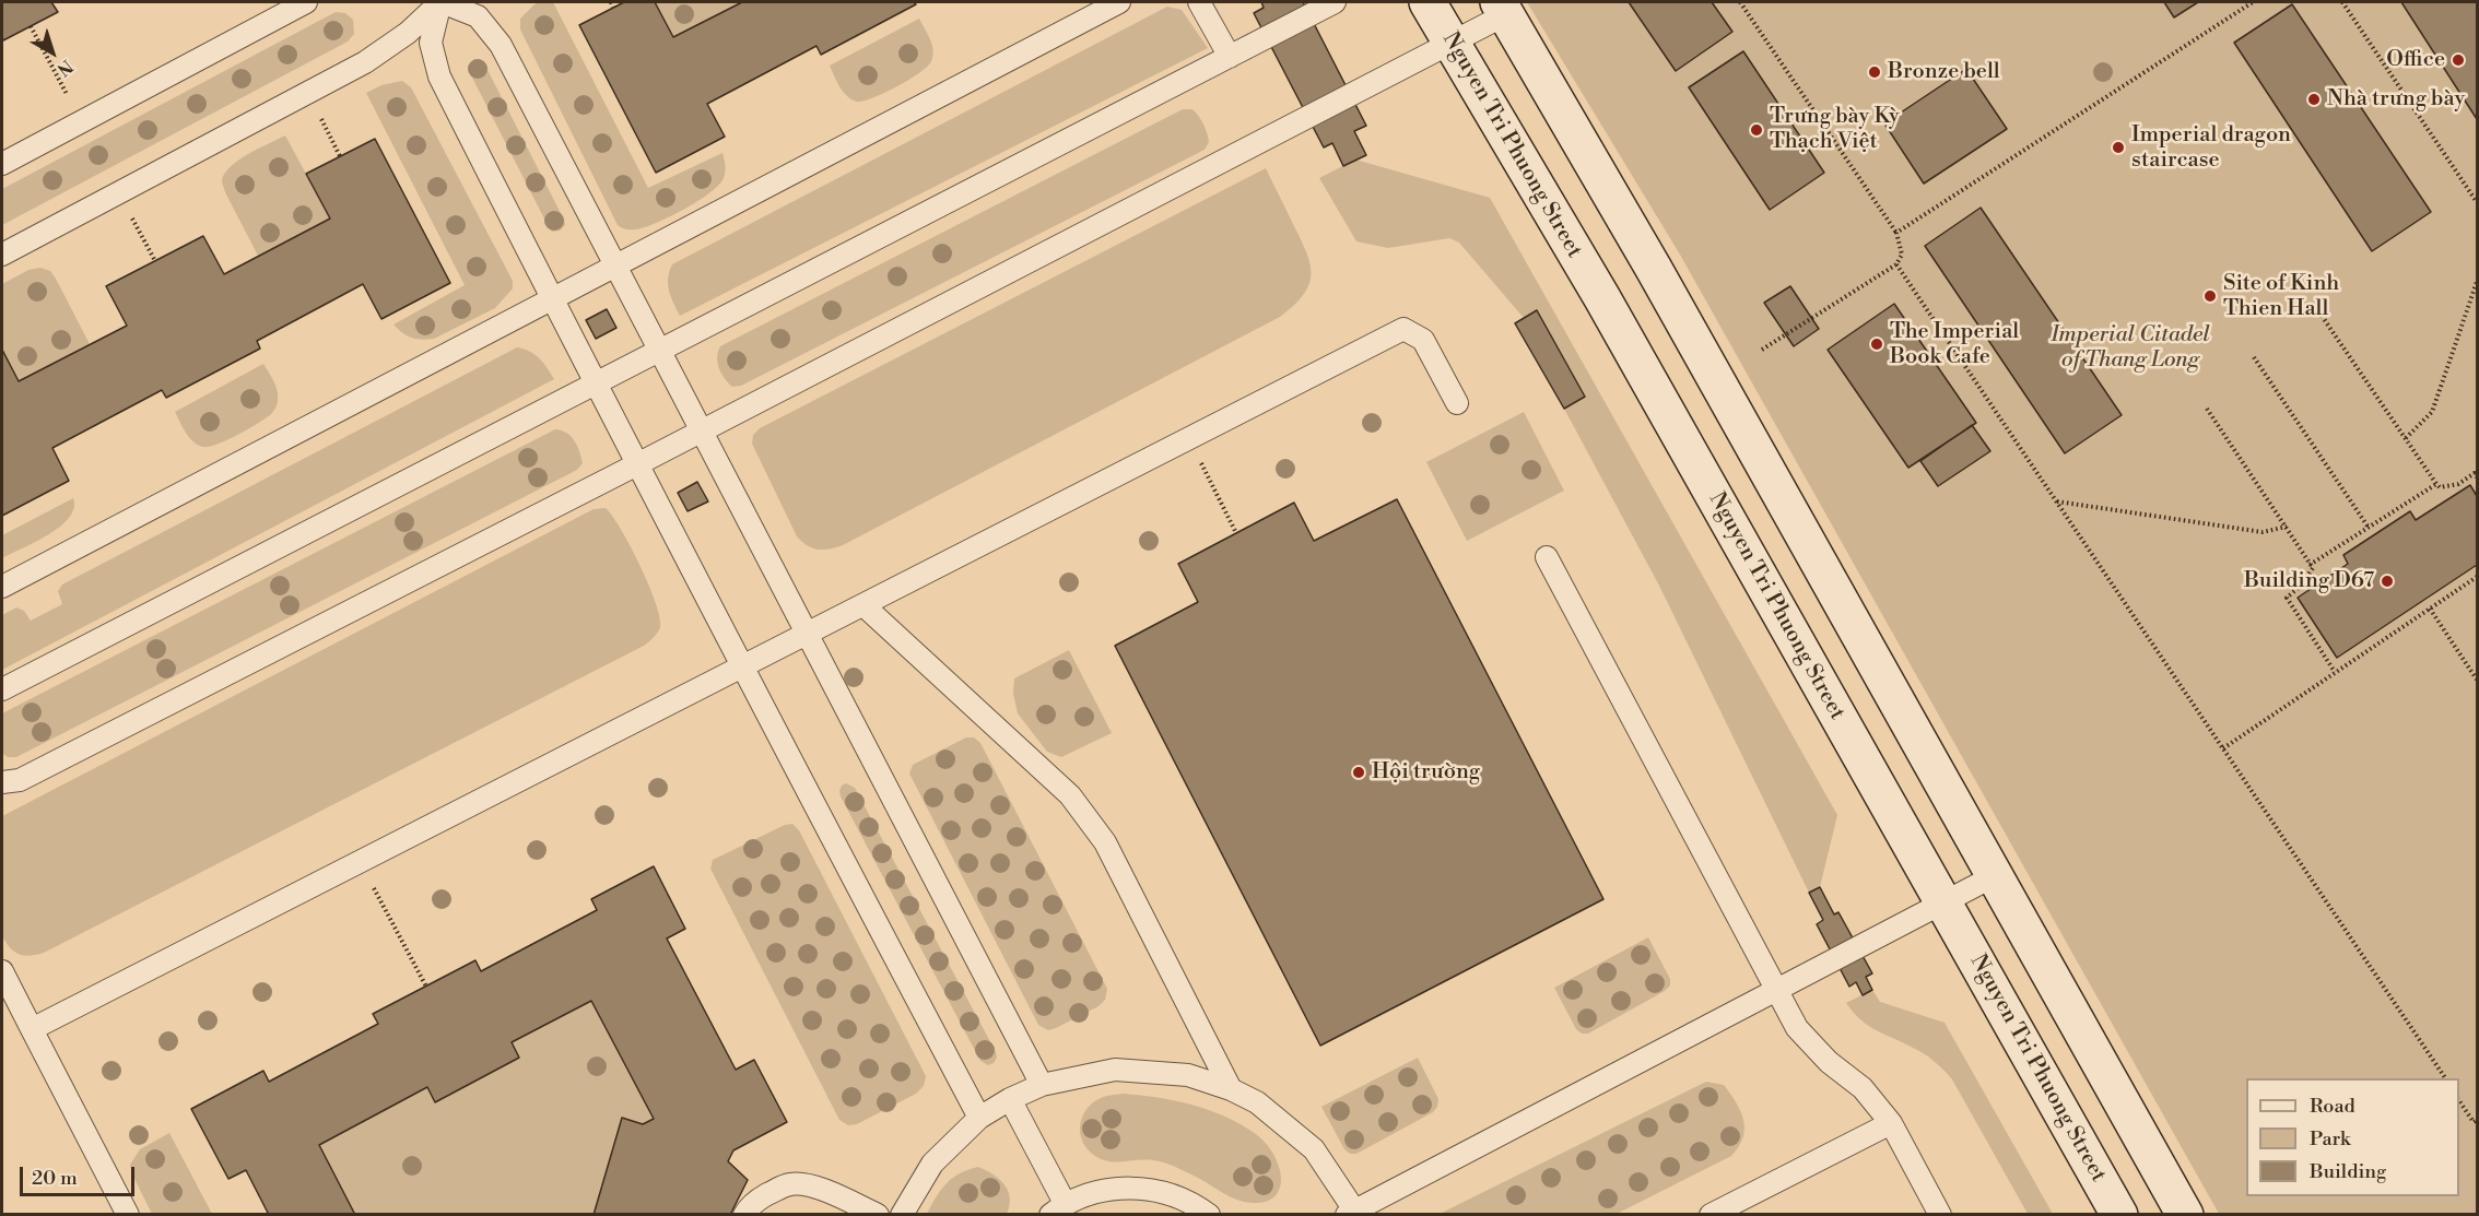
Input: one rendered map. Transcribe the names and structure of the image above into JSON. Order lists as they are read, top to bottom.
{
  "streets": {
    "street": ["Nguyen Tri Phuong Street"]
  },
  "parks": ["Imperial Citadel of Thang Long"],
  "places": [
    "Office",
    "Bronze bell",
    "Nhà trưng bày",
    "Trưng bày Kỳ Thạch Việt",
    "Imperial dragon staircase",
    "Site of Kinh Thien Hall",
    "The Imperial Book Cafe",
    "Building D67",
    "Hội trường"
  ],
  "legend": ["Road", "Park", "Building"],
  "scale_bar": "20 m",
  "north": "bottom right"
}
